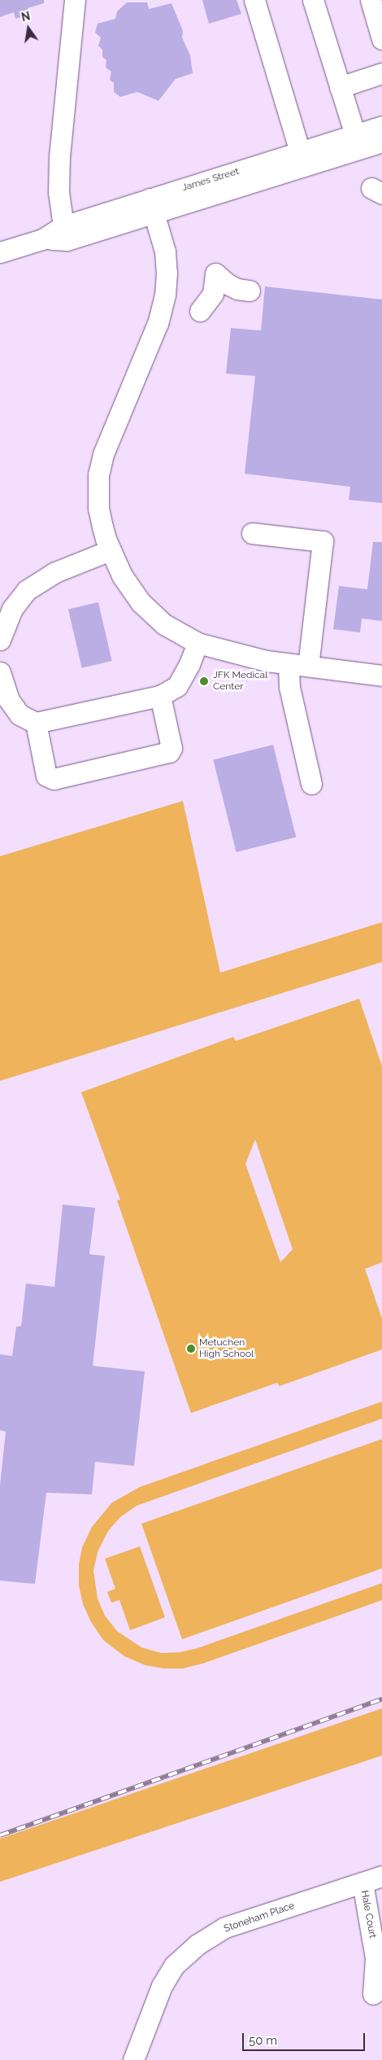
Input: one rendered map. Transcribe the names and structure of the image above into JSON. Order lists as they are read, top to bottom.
{
  "streets": {
    "street": ["James Street", "Hale Court", "Stoneham Place"]
  },
  "crossings": [
    ["Hale Court", "Stoneham Place"]
  ],
  "places": ["JFK Medical Center", "Metuchen High School"],
  "scale_bar": "50 m",
  "north": "top"
}
